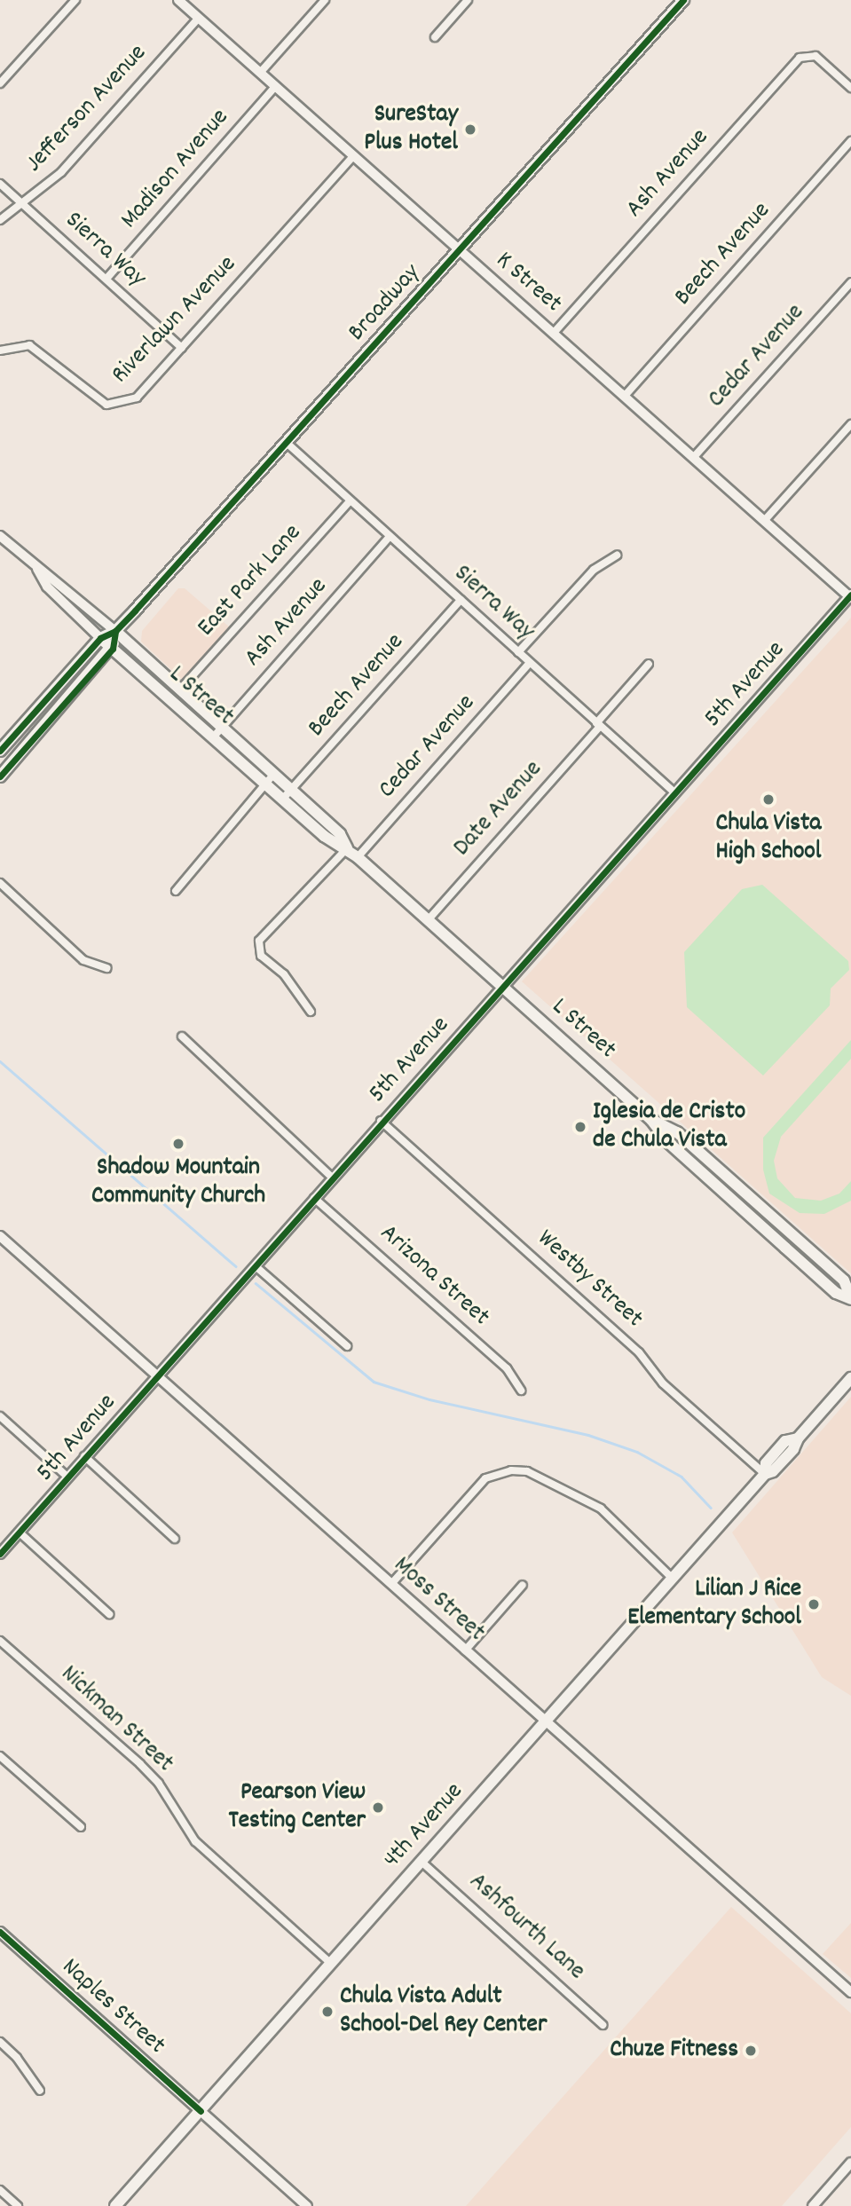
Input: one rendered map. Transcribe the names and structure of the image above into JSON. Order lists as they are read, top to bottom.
{
  "streets": {
    "main road": ["Broadway", "L Street", "4th Avenue"],
    "street": [
      "Jefferson Avenue",
      "Madison Avenue",
      "Ash Avenue",
      "Sierra Way",
      "Beech Avenue",
      "K Street",
      "Riverlawn Avenue",
      "Cedar Avenue",
      "East Park Lane",
      "5th Avenue",
      "Date Avenue",
      "Arizona Street",
      "Westby Street",
      "Moss Street",
      "Nickman Street",
      "Ashfourth Lane",
      "Naples Street"
    ]
  },
  "crossings": [
    ["Jefferson Avenue", "Sierra Way"],
    ["Jefferson Avenue", "K Street"],
    ["Madison Avenue", "Sierra Way"],
    ["Madison Avenue", "K Street"],
    ["Ash Avenue", "Sierra Way"],
    ["Ash Avenue", "K Street"],
    ["Ash Avenue", "L Street"],
    ["Sierra Way", "Beech Avenue"],
    ["Sierra Way", "Broadway"],
    ["Sierra Way", "Riverlawn Avenue"],
    ["Sierra Way", "Cedar Avenue"],
    ["Sierra Way", "East Park Lane"],
    ["Sierra Way", "5th Avenue"],
    ["Sierra Way", "Date Avenue"],
    ["Beech Avenue", "K Street"],
    ["Beech Avenue", "L Street"],
    ["K Street", "Broadway"],
    ["K Street", "Riverlawn Avenue"],
    ["K Street", "Cedar Avenue"],
    ["K Street", "5th Avenue"],
    ["Broadway", "L Street"],
    ["Cedar Avenue", "L Street"],
    ["East Park Lane", "L Street"],
    ["5th Avenue", "L Street"],
    ["5th Avenue", "Arizona Street"],
    ["5th Avenue", "Westby Street"],
    ["5th Avenue", "Moss Street"],
    ["L Street", "Date Avenue"],
    ["Westby Street", "4th Avenue"],
    ["Moss Street", "4th Avenue"],
    ["Nickman Street", "4th Avenue"],
    ["4th Avenue", "Ashfourth Lane"],
    ["4th Avenue", "Naples Street"]
  ],
  "places": [
    "SureStay Plus Hotel",
    "Chula Vista High School",
    "Iglesia de Cristo de Chula Vista",
    "Shadow Mountain Community Church",
    "Lilian J Rice Elementary School",
    "Pearson View Testing Center",
    "Chula Vista Adult School-Del Rey Center",
    "Chuze Fitness"
  ]
}
